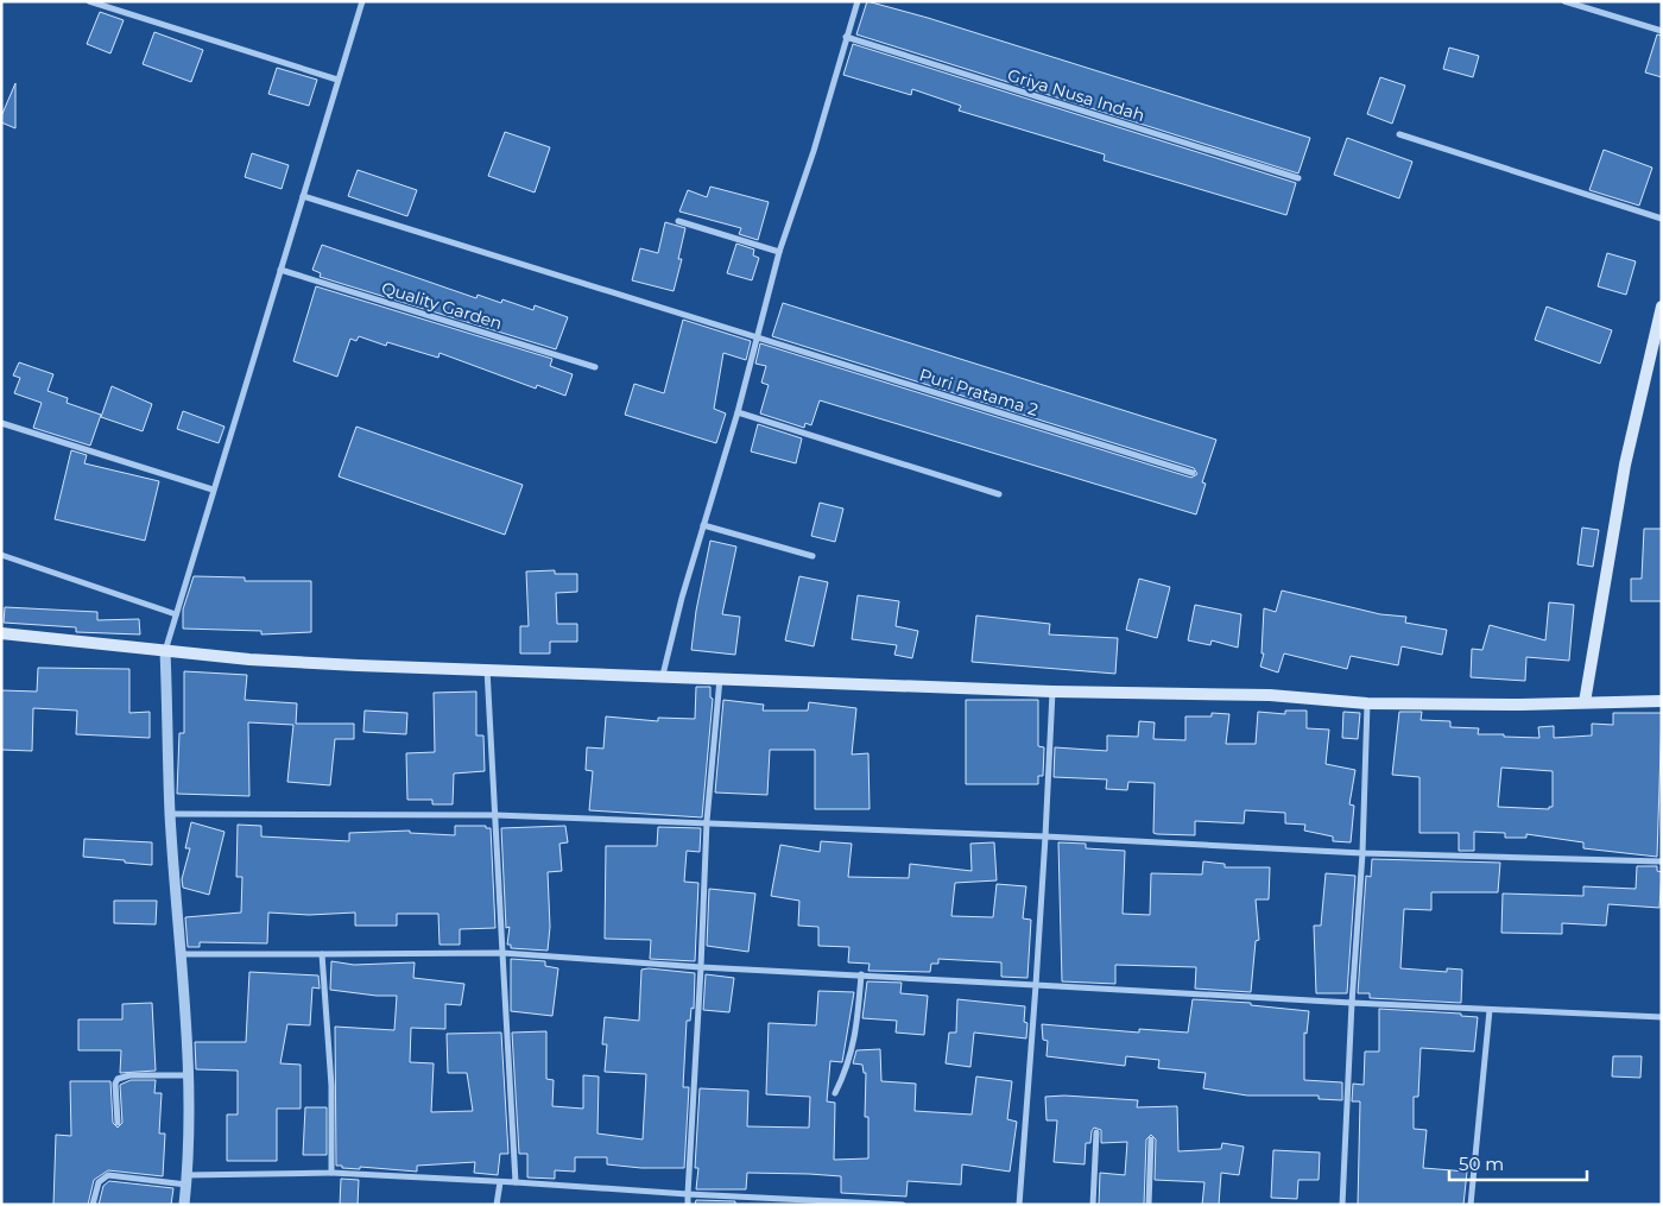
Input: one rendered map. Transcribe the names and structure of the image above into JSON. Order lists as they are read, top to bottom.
{
  "streets": {
    "street": ["Griya Nusa Indah", "Quality Garden", "Puri Pratama 2"]
  },
  "scale_bar": "50 m"
}
